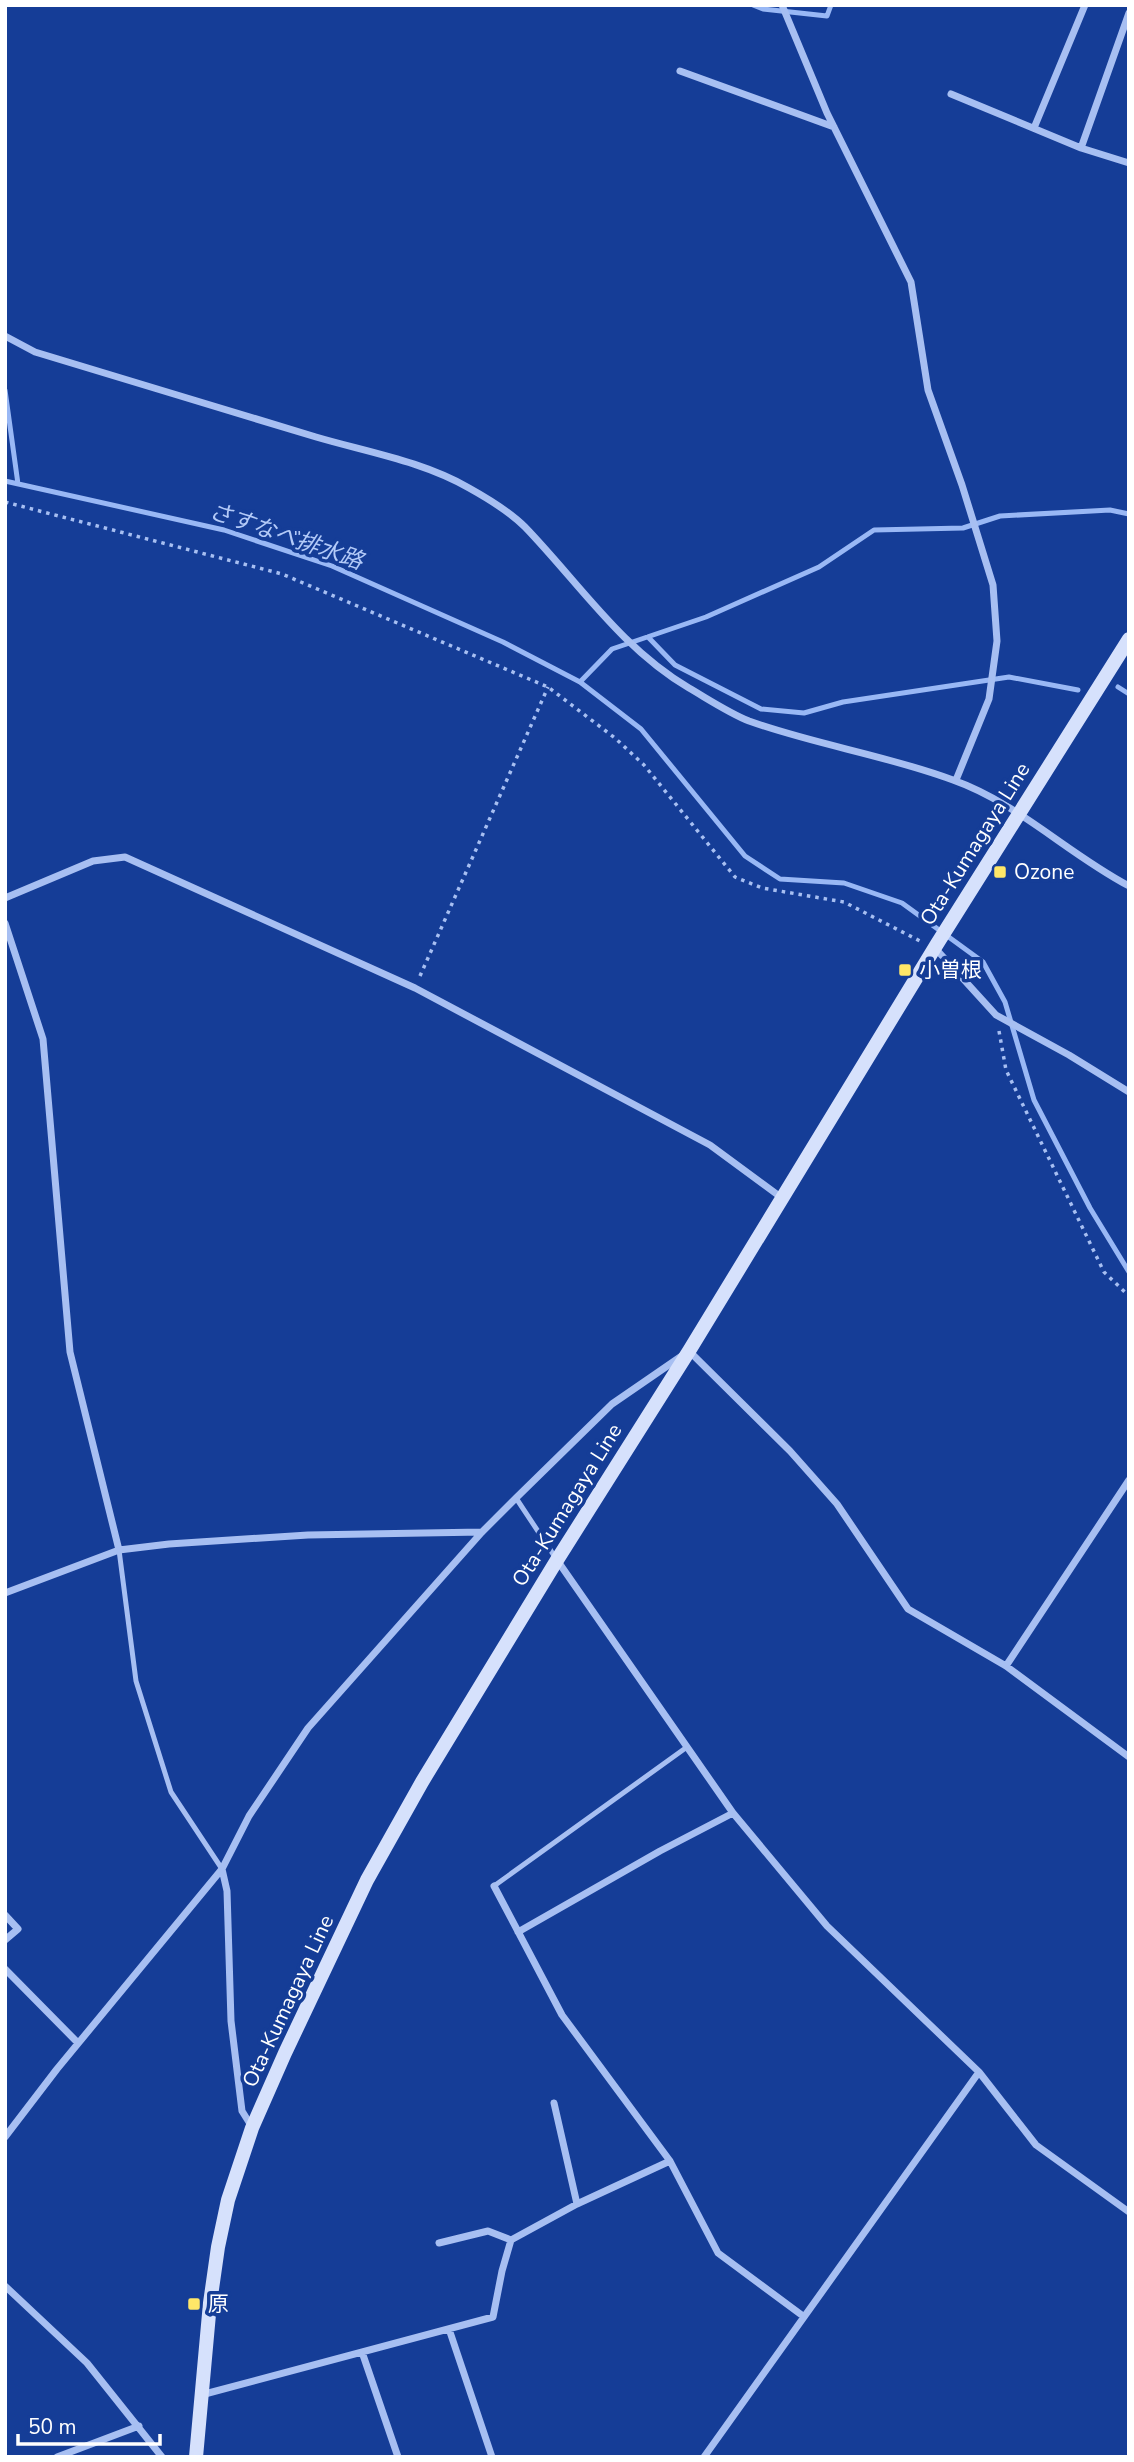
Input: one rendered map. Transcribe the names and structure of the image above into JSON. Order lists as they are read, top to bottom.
{
  "streets": {
    "main road": ["Ota-Kumagaya Line"]
  },
  "water": ["さすなべ排水路"],
  "places": {
    "transit": ["Ozone", "小曽根", "原"]
  },
  "scale_bar": "50 m"
}
